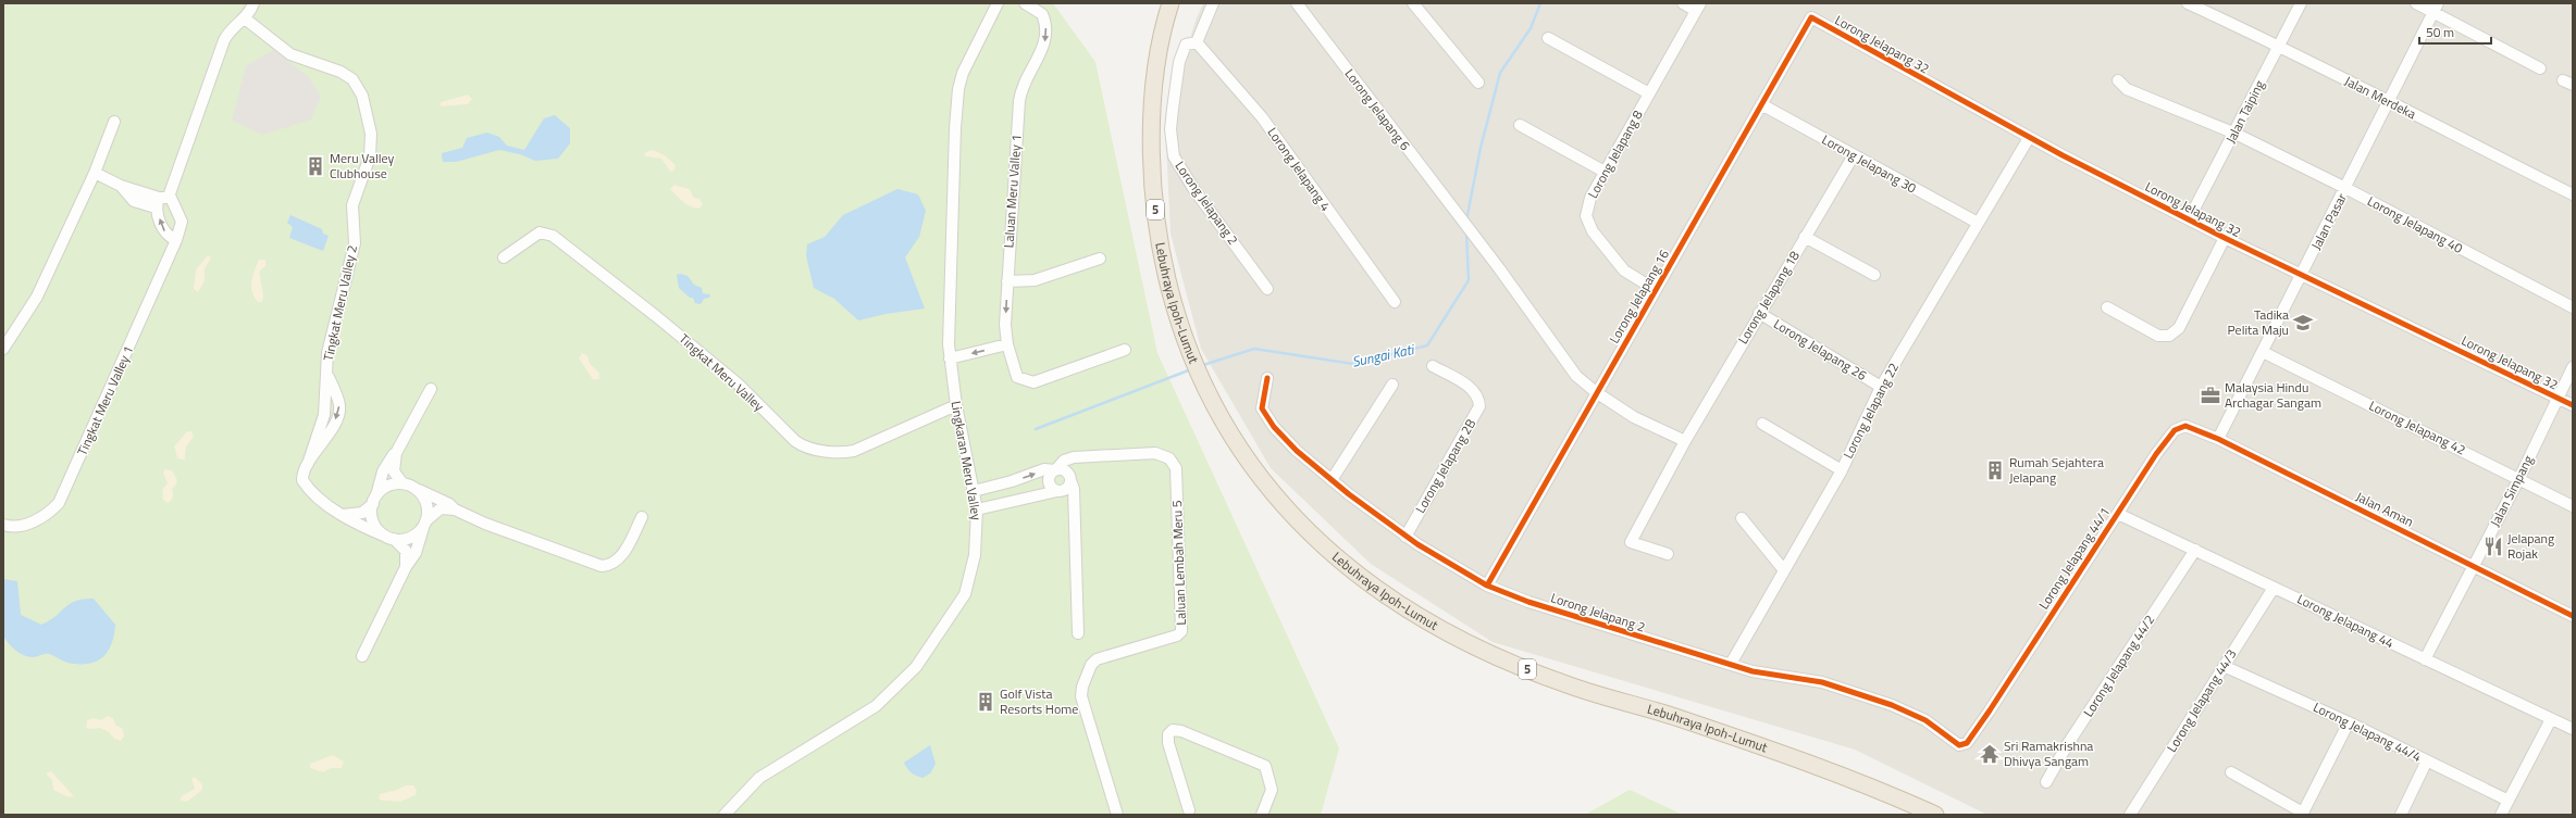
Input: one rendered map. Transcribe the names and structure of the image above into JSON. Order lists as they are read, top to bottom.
{
  "streets": {
    "highway": ["5", "Lebuhraya Ipoh-Lumut"],
    "street": [
      "Lorong Jelapang 32",
      "Jalan Merdeka",
      "Lorong Jelapang 6",
      "Jalan Taiping",
      "Lorong Jelapang 8",
      "Lorong Jelapang 30",
      "Lorong Jelapang 4",
      "Laluan Meru Valley 1",
      "Lorong Jelapang 2",
      "Jalan Pasar",
      "Lorong Jelapang 40",
      "Lorong Jelapang 16",
      "Lorong Jelapang 18",
      "Tingkat Meru Valley 2",
      "Lorong Jelapang 26",
      "Tingkat Meru Valley",
      "Tingkat Meru Valley 1",
      "Lorong Jelapang 22",
      "Lorong Jelapang 42",
      "Lingkaran Meru Valley",
      "Lorong Jelapang 2B",
      "Jalan Simpang",
      "Jalan Aman",
      "Lorong Jelapang 44/1",
      "Laluan Lembah Meru 5",
      "Lorong Jelapang 44",
      "Lorong Jelapang 44/2",
      "Lorong Jelapang 44/3",
      "Lorong Jelapang 44/4"
    ]
  },
  "crossings": [
    ["Lorong Jelapang 32", "Jalan Taiping"],
    ["Lorong Jelapang 32", "Jalan Pasar"],
    ["Lorong Jelapang 32", "Lorong Jelapang 16"],
    ["Lorong Jelapang 32", "Lorong Jelapang 22"],
    ["Lorong Jelapang 32", "Jalan Simpang"],
    ["Jalan Merdeka", "Jalan Taiping"],
    ["Jalan Merdeka", "Jalan Pasar"],
    ["Lorong Jelapang 6", "Lorong Jelapang 16"],
    ["Jalan Taiping", "Lorong Jelapang 40"],
    ["Lorong Jelapang 8", "Lorong Jelapang 16"],
    ["Lorong Jelapang 30", "Lorong Jelapang 16"],
    ["Lorong Jelapang 30", "Lorong Jelapang 18"],
    ["Lorong Jelapang 30", "Lorong Jelapang 22"],
    ["Lorong Jelapang 4", "Lorong Jelapang 2"],
    ["Lorong Jelapang 2", "Lorong Jelapang 16"],
    ["Lorong Jelapang 2", "Lorong Jelapang 22"],
    ["Lorong Jelapang 2", "Lorong Jelapang 2B"],
    ["Lorong Jelapang 2", "Lorong Jelapang 44/1"],
    ["Jalan Pasar", "Lorong Jelapang 40"],
    ["Jalan Pasar", "Lorong Jelapang 42"],
    ["Jalan Pasar", "Jalan Aman"],
    ["Lorong Jelapang 18", "Lorong Jelapang 26"],
    ["Lorong Jelapang 26", "Lorong Jelapang 22"],
    ["Tingkat Meru Valley", "Lingkaran Meru Valley"],
    ["Lorong Jelapang 42", "Jalan Simpang"],
    ["Lingkaran Meru Valley", "Laluan Lembah Meru 5"],
    ["Jalan Simpang", "Jalan Aman"],
    ["Jalan Simpang", "Lorong Jelapang 44"],
    ["Jalan Aman", "Lorong Jelapang 44/1"],
    ["Lorong Jelapang 44/1", "Lorong Jelapang 44"],
    ["Lorong Jelapang 44", "Lorong Jelapang 44/2"],
    ["Lorong Jelapang 44", "Lorong Jelapang 44/3"],
    ["Lorong Jelapang 44/3", "Lorong Jelapang 44/4"]
  ],
  "one_way": ["Laluan Meru Valley 1"],
  "water": ["Sungai Kati"],
  "places": {
    "building": ["Meru Valley Clubhouse", "Rumah Sejahtera Jelapang", "Golf Vista Resorts Home"],
    "school or university": ["Tadika Pelita Maju"],
    "office": ["Malaysia Hindu Archagar Sangam"],
    "restaurant": ["Jelapang Rojak"],
    "temple": ["Sri Ramakrishna Dhivya Sangam"]
  },
  "scale_bar": "50 m"
}
